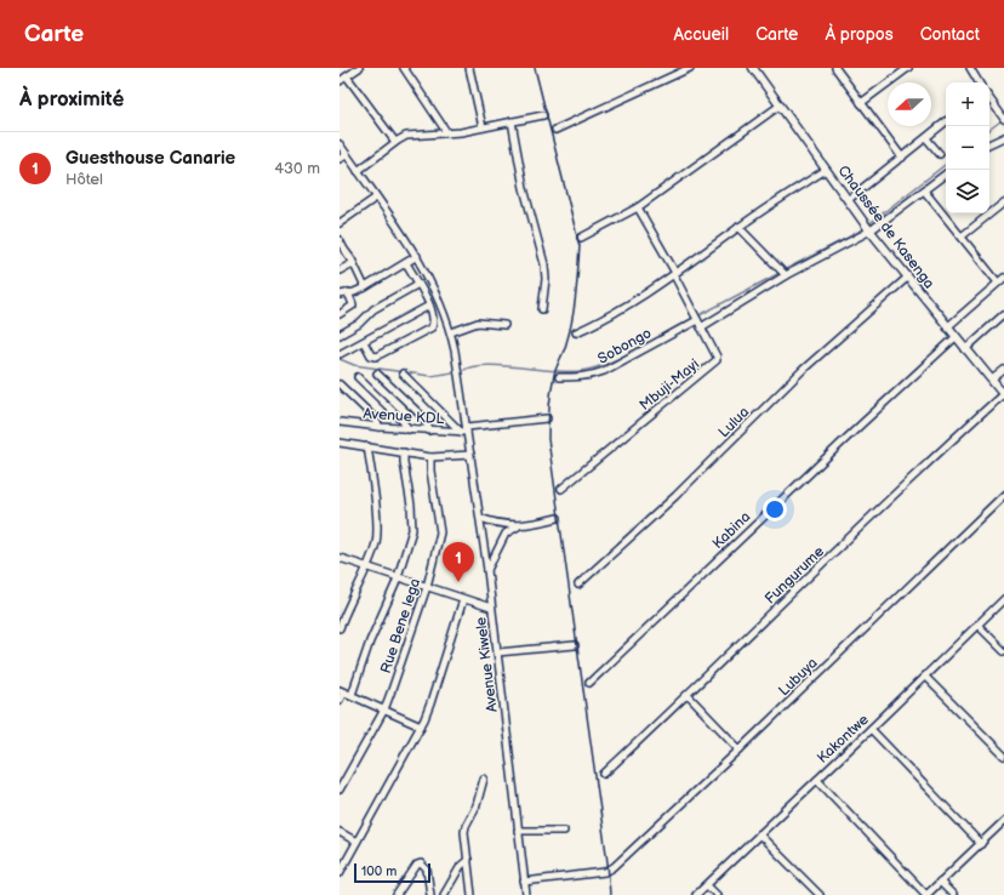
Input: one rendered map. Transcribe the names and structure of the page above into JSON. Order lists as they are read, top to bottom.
{
  "streets": {
    "main road": ["Chaussée de Kasenga"],
    "street": [
      "Sobongo",
      "Mbuji-Mayi",
      "Avenue KDL",
      "Lulua",
      "Kabina",
      "Fungurume",
      "Rue Bene lega",
      "Avenue Kiwele",
      "Lubuya",
      "Kakontwe"
    ]
  },
  "crossings": [
    ["Chaussée de Kasenga", "Lulua"],
    ["Chaussée de Kasenga", "Kabina"],
    ["Chaussée de Kasenga", "Fungurume"],
    ["Sobongo", "Mbuji-Mayi"],
    ["Avenue KDL", "Avenue Kiwele"],
    ["Avenue Kiwele", "Lubuya"]
  ],
  "scale_bar": "100 m",
  "north": "left",
  "page": {
    "header": "Carte",
    "nav": [
      "Accueil",
      "Carte",
      "À propos",
      "Contact"
    ],
    "heading": "À proximité",
    "map_buttons": ["+", "−"],
    "list": [
      {
        "mark": "1",
        "name": "Guesthouse Canarie",
        "note": "Hôtel",
        "value": "430 m"
      }
    ],
    "pins": "1",
    "scale": "100 m"
  }
}
